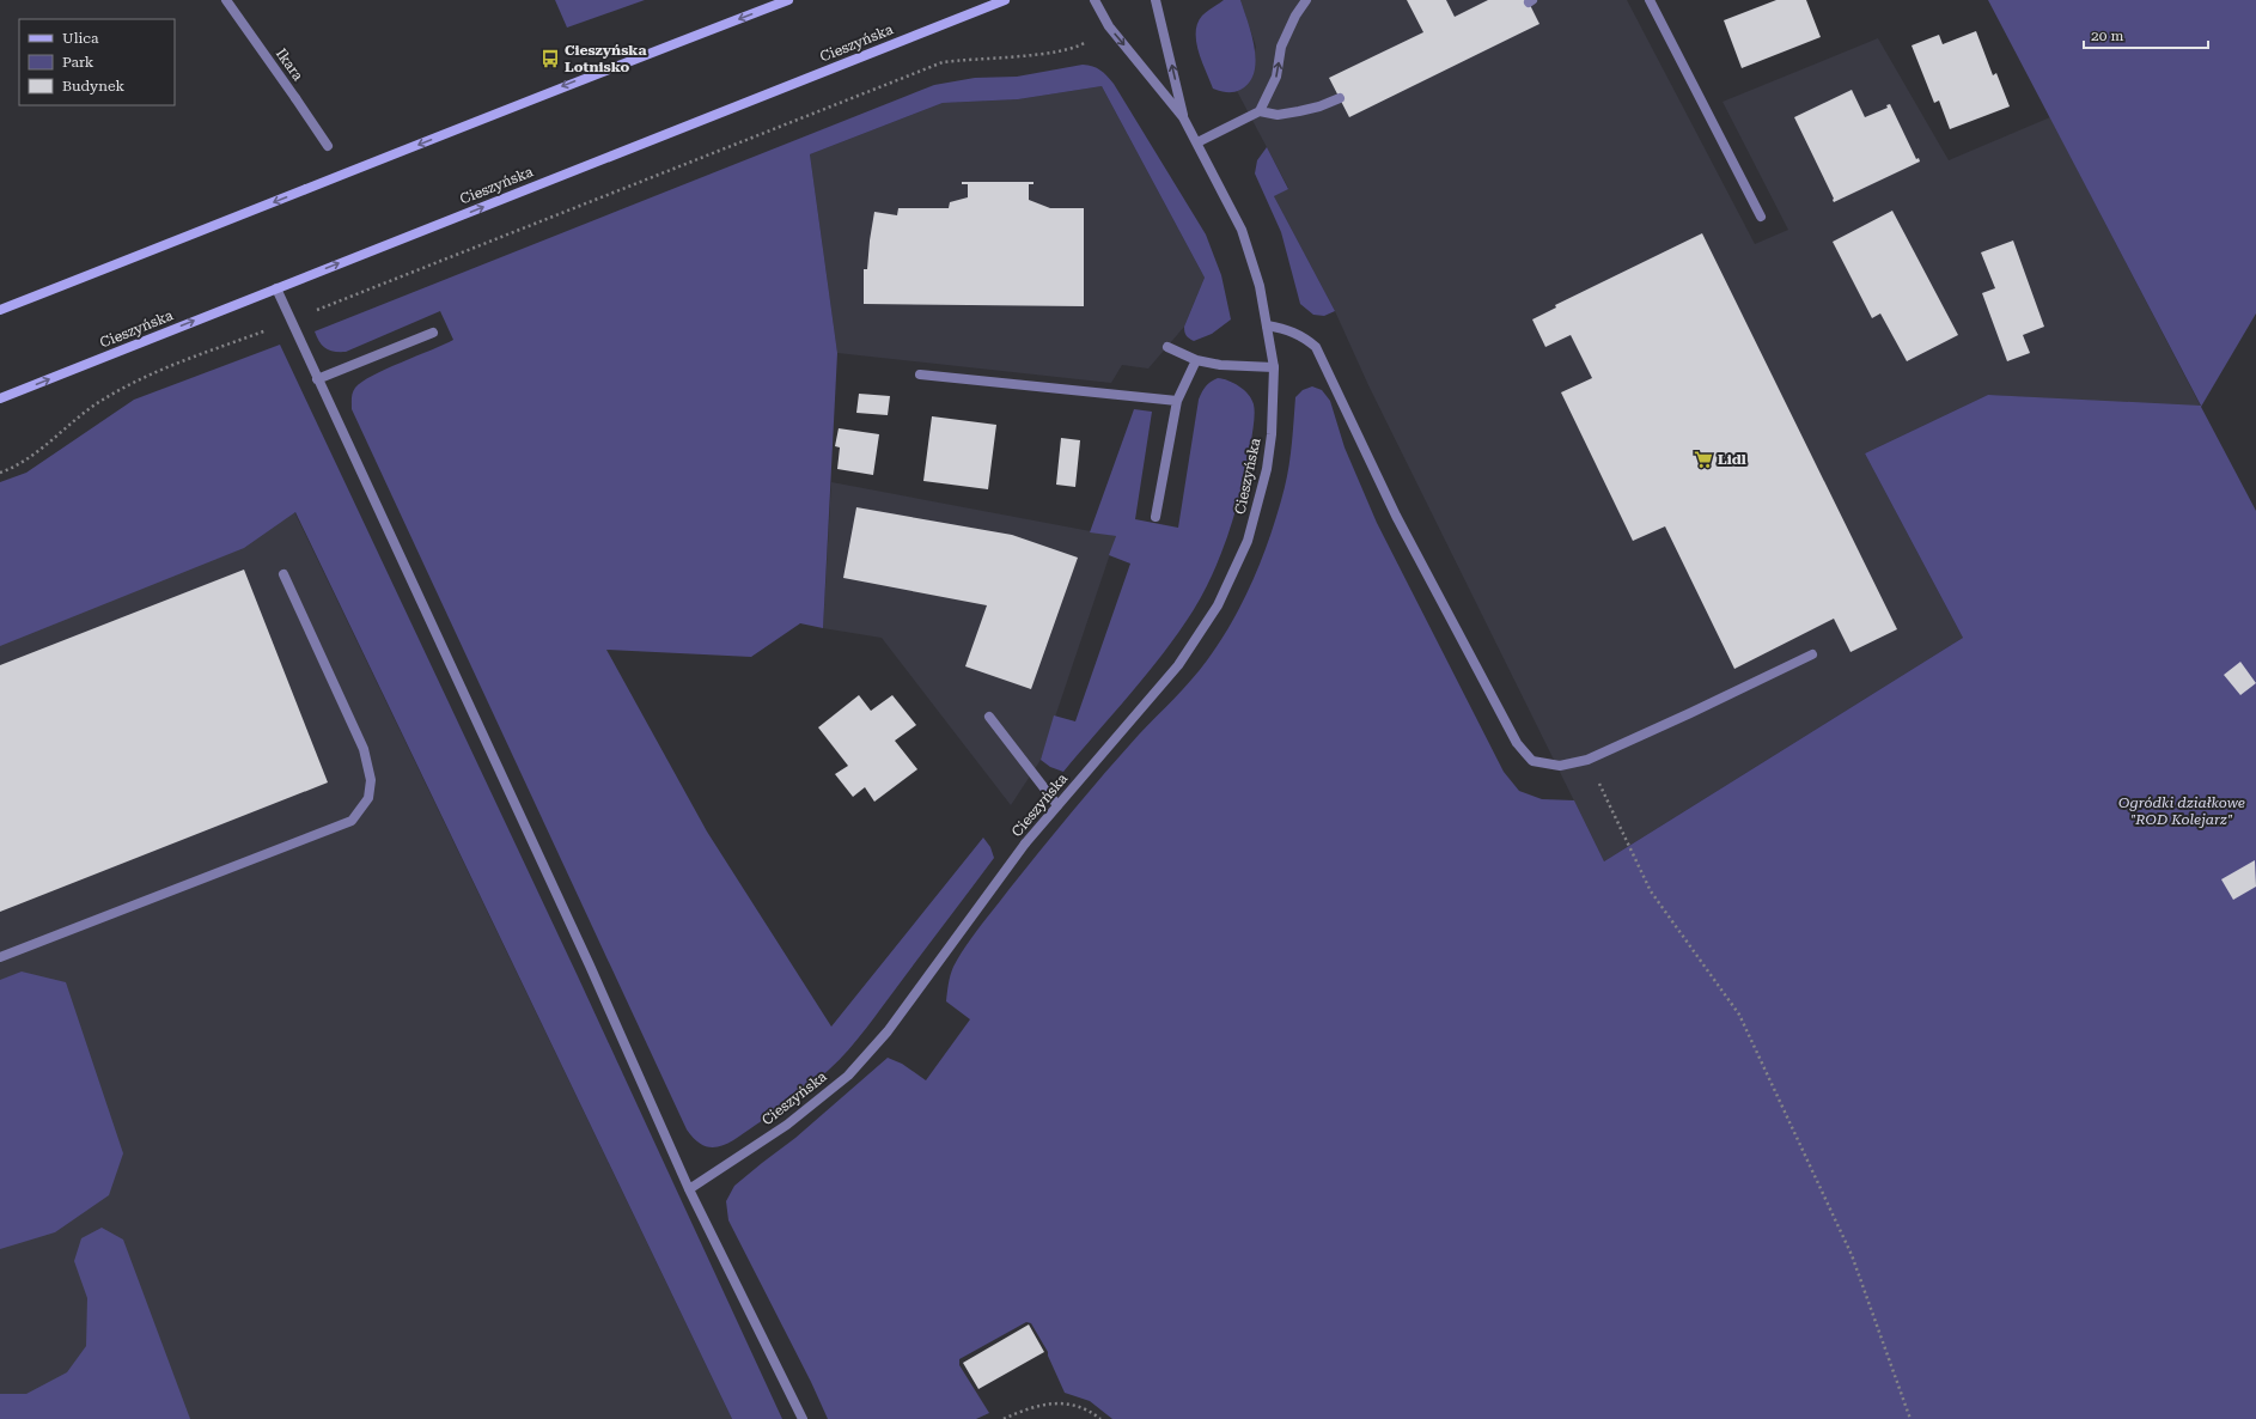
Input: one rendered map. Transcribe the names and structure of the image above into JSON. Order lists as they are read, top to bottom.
{
  "streets": {
    "main road": ["Cieszyńska"],
    "street": ["Ikara"]
  },
  "parks": ["Ogródki działkowe \"ROD Kolejarz\""],
  "places": {
    "bus stop": ["Cieszyńska Lotnisko"],
    "supermarket": ["Lidl"]
  },
  "legend": ["Ulica", "Park", "Budynek"],
  "scale_bar": "20 m"
}
